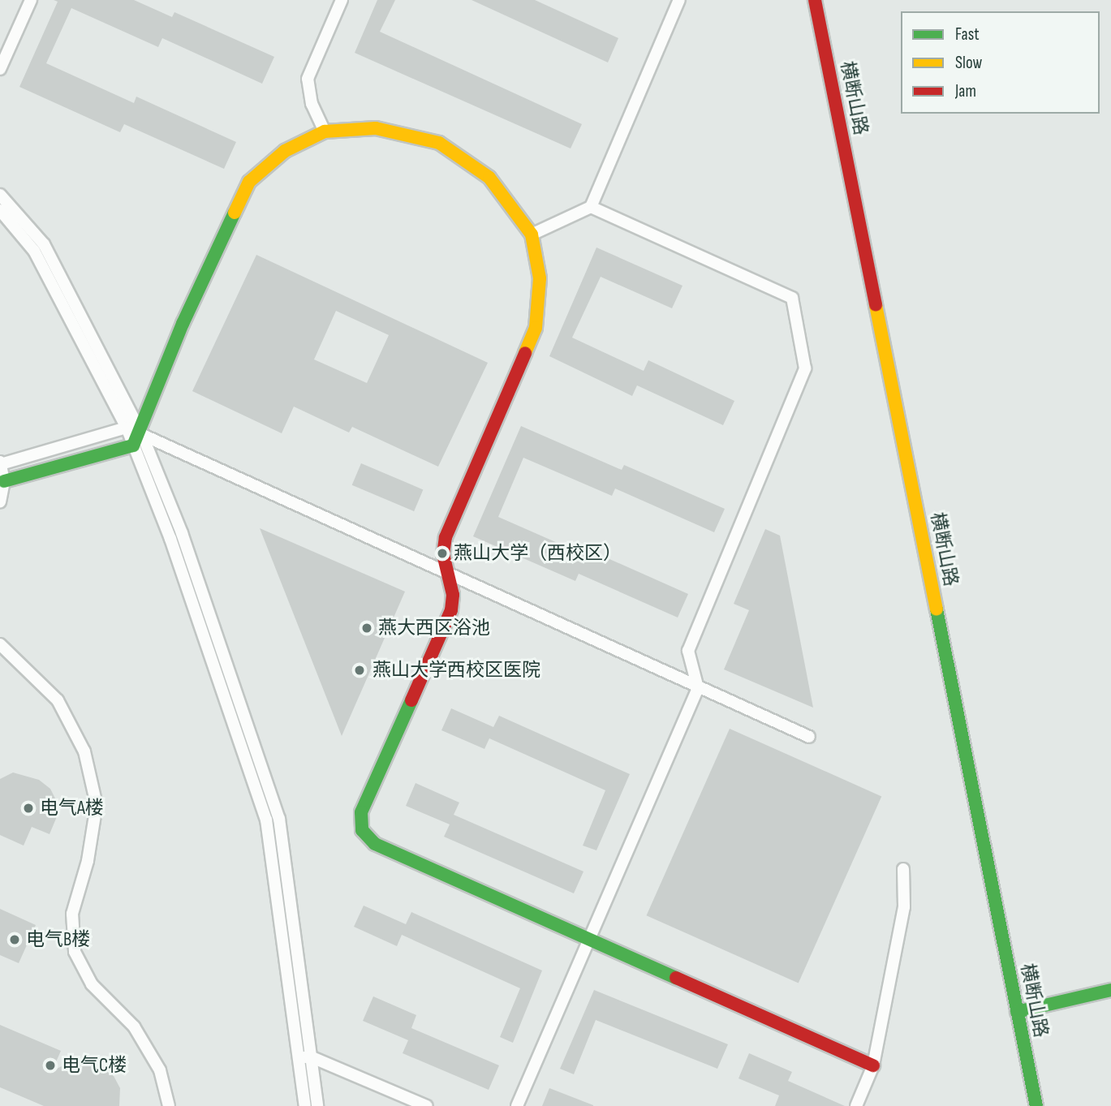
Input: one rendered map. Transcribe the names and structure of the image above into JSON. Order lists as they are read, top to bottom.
{
  "streets": {
    "street": ["横断山路"]
  },
  "places": [
    "燕山大学（西校区）",
    "燕大西区浴池",
    "燕山大学西校区医院",
    "电气A楼",
    "电气B楼",
    "电气C楼"
  ],
  "legend": ["Fast", "Slow", "Jam"]
}
